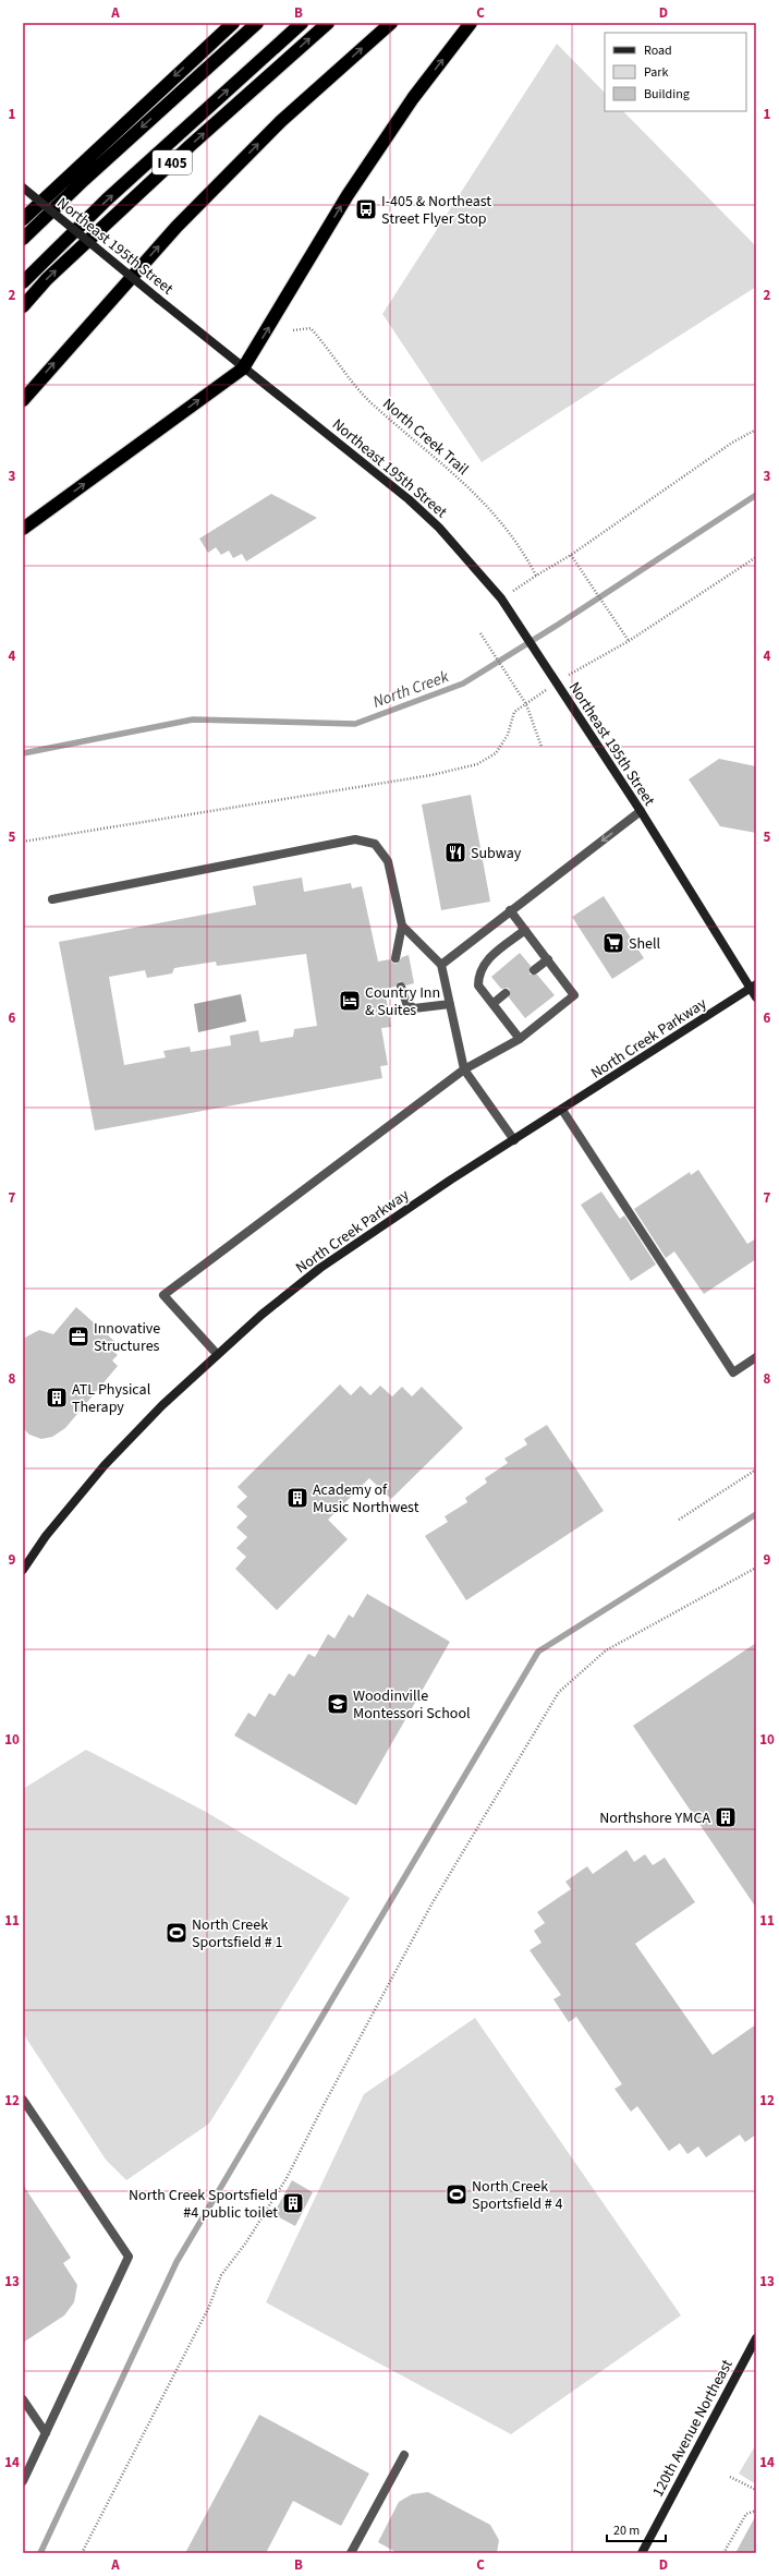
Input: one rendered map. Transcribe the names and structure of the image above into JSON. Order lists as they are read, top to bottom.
{
  "streets": {
    "highway": ["I 405"],
    "main road": ["Northeast 195th Street", "North Creek Parkway", "120th Avenue Northeast"],
    "path": ["North Creek Trail"]
  },
  "crossings": [
    ["Northeast 195th Street", "North Creek Parkway"]
  ],
  "water": ["North Creek"],
  "places": {
    "bus stop": ["I-405 & Northeast Street Flyer Stop"],
    "restaurant": ["Subway"],
    "supermarket": ["Shell"],
    "hotel": ["Country Inn & Suites"],
    "office": ["Innovative Structures"],
    "building": [
      "ATL Physical Therapy",
      "Academy of Music Northwest",
      "Northshore YMCA",
      "North Creek Sportsfield #4 public toilet"
    ],
    "school or university": ["Woodinville Montessori School"],
    "sports": ["North Creek Sportsfield # 1", "North Creek Sportsfield # 4"]
  },
  "legend": ["Road", "Park", "Building"],
  "scale_bar": "20 m",
  "grid": {
    "columns": [
      "A",
      "B",
      "C",
      "D"
    ],
    "rows": [
      "1",
      "2",
      "3",
      "4",
      "5",
      "6",
      "7",
      "8",
      "9",
      "10",
      "11",
      "12",
      "13",
      "14"
    ]
  }
}
